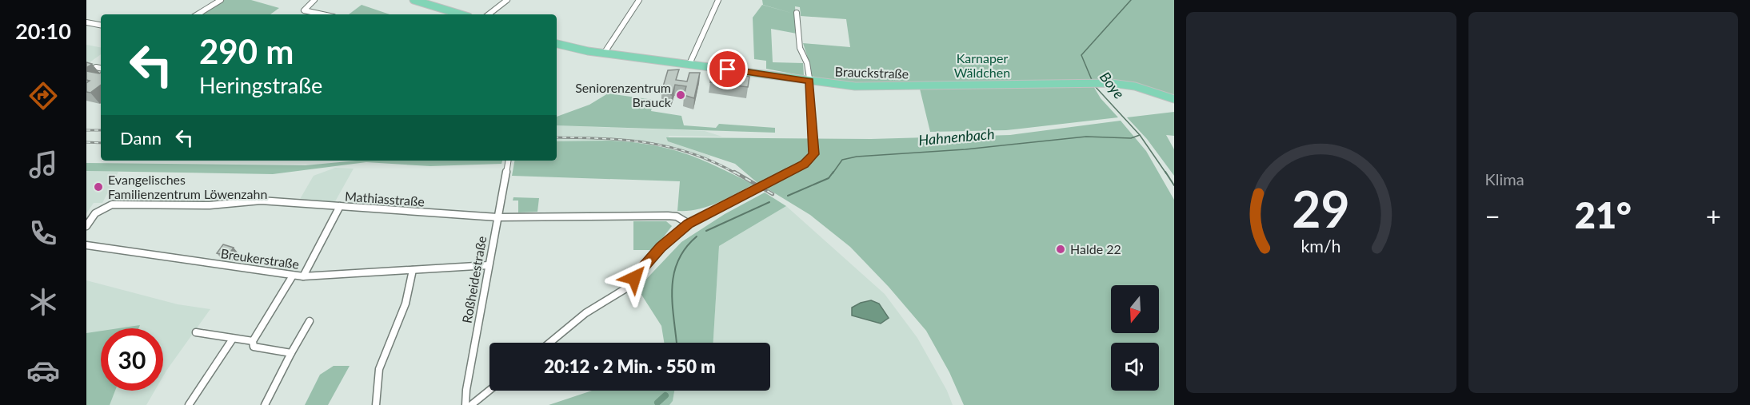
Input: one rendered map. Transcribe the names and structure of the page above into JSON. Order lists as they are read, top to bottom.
{
  "streets": {
    "main road": ["Brauckstraße"],
    "street": ["Mathiasstraße", "Breukerstraße", "Roßheidestraße"]
  },
  "crossings": [
    ["Mathiasstraße", "Roßheidestraße"],
    ["Breukerstraße", "Roßheidestraße"]
  ],
  "water": ["Boye", "Hahnenbach"],
  "parks": ["Karnaper Wäldchen"],
  "places": ["Seniorenzentrum Brauck", "Evangelisches Familienzentrum Löwenzahn", "Halde 22"],
  "north": "bottom",
  "page": {
    "tabs": "20:10",
    "tile": "Klima",
    "turn": ["290 m", "Heringstraße"],
    "then": "Dann",
    "heat": ["−", "21°", "+"],
    "limit": "30",
    "trip": "20:12 · 2 Min. · 550 m",
    "gauge": ["29", "km/h"]
  }
}
